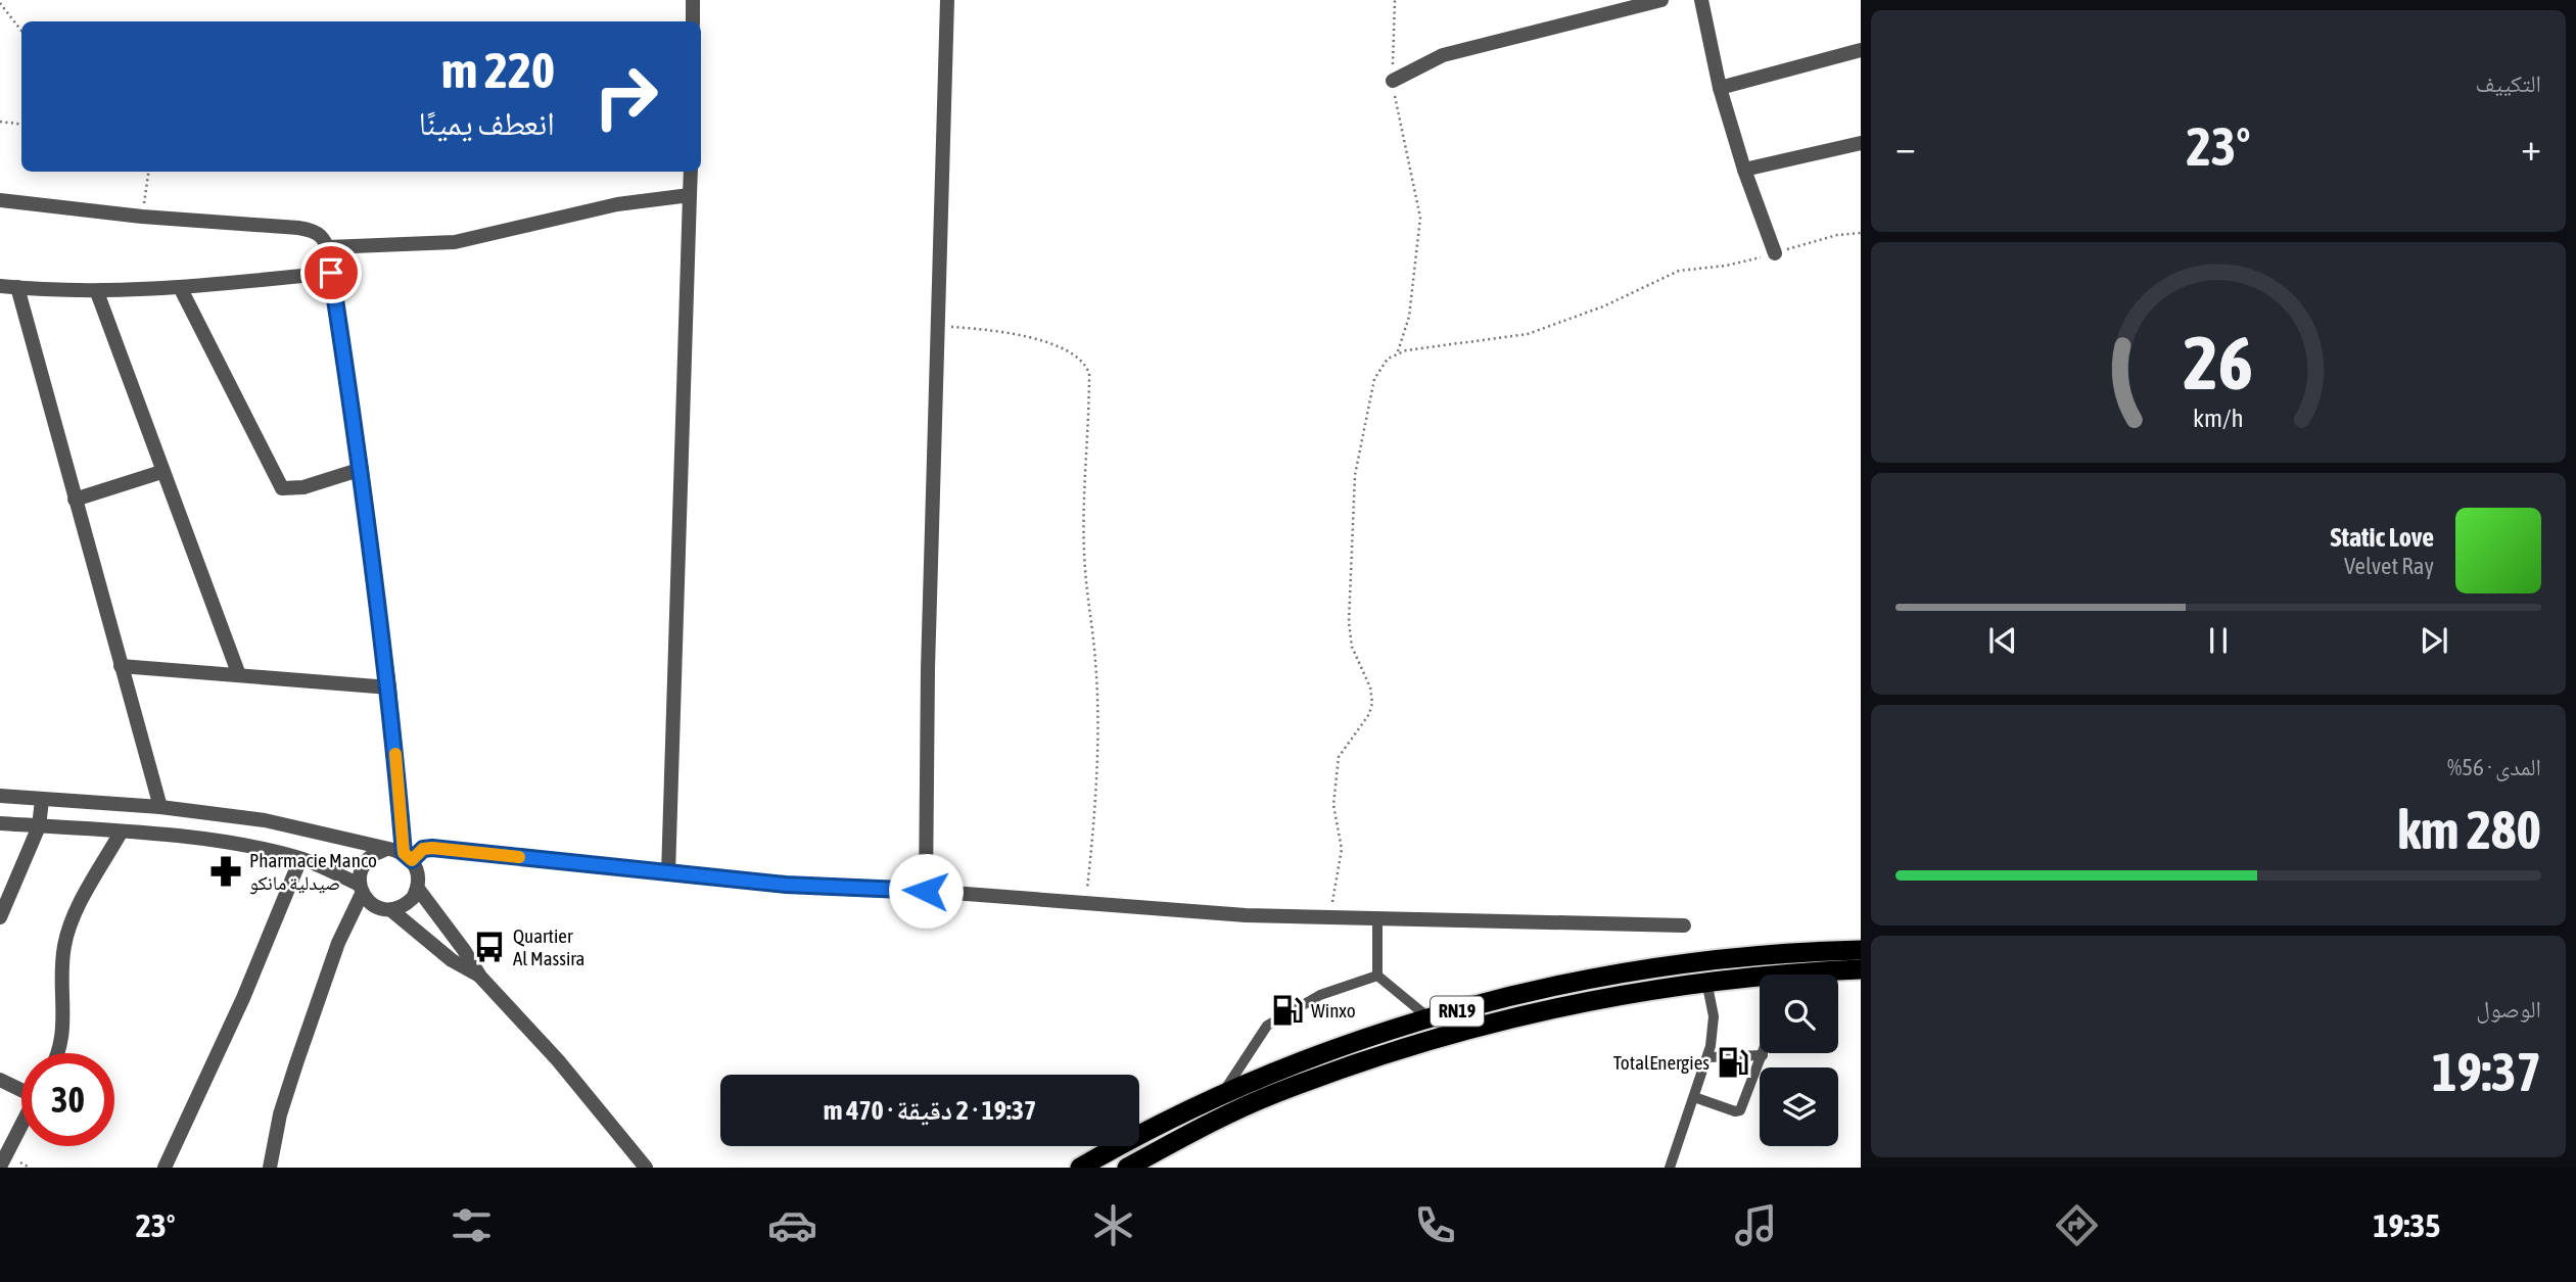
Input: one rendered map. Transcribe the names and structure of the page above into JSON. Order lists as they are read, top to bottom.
{
  "streets": {
    "highway": ["RN19"]
  },
  "places": {
    "pharmacy": ["Pharmacie Manco صيدلية مانكو"],
    "bus stop": ["Quartier Al Massira"],
    "fuel station": ["Winxo", "TotalEnergies"]
  },
  "page": {
    "tile": [
      "التكييف",
      ["المدى · 56%", "280 km"],
      ["الوصول", "19:37"]
    ],
    "turn": ["220 m", "انعطف يمينًا"],
    "heat": ["−", "23°", "+"],
    "song": ["Static Love", "Velvet Ray"],
    "limit": "30",
    "trip": "19:37 · 2 دقيقة · 470 m",
    "tabs": ["19:35", "23°"],
    "gauge": ["26", "km/h"]
  }
}
